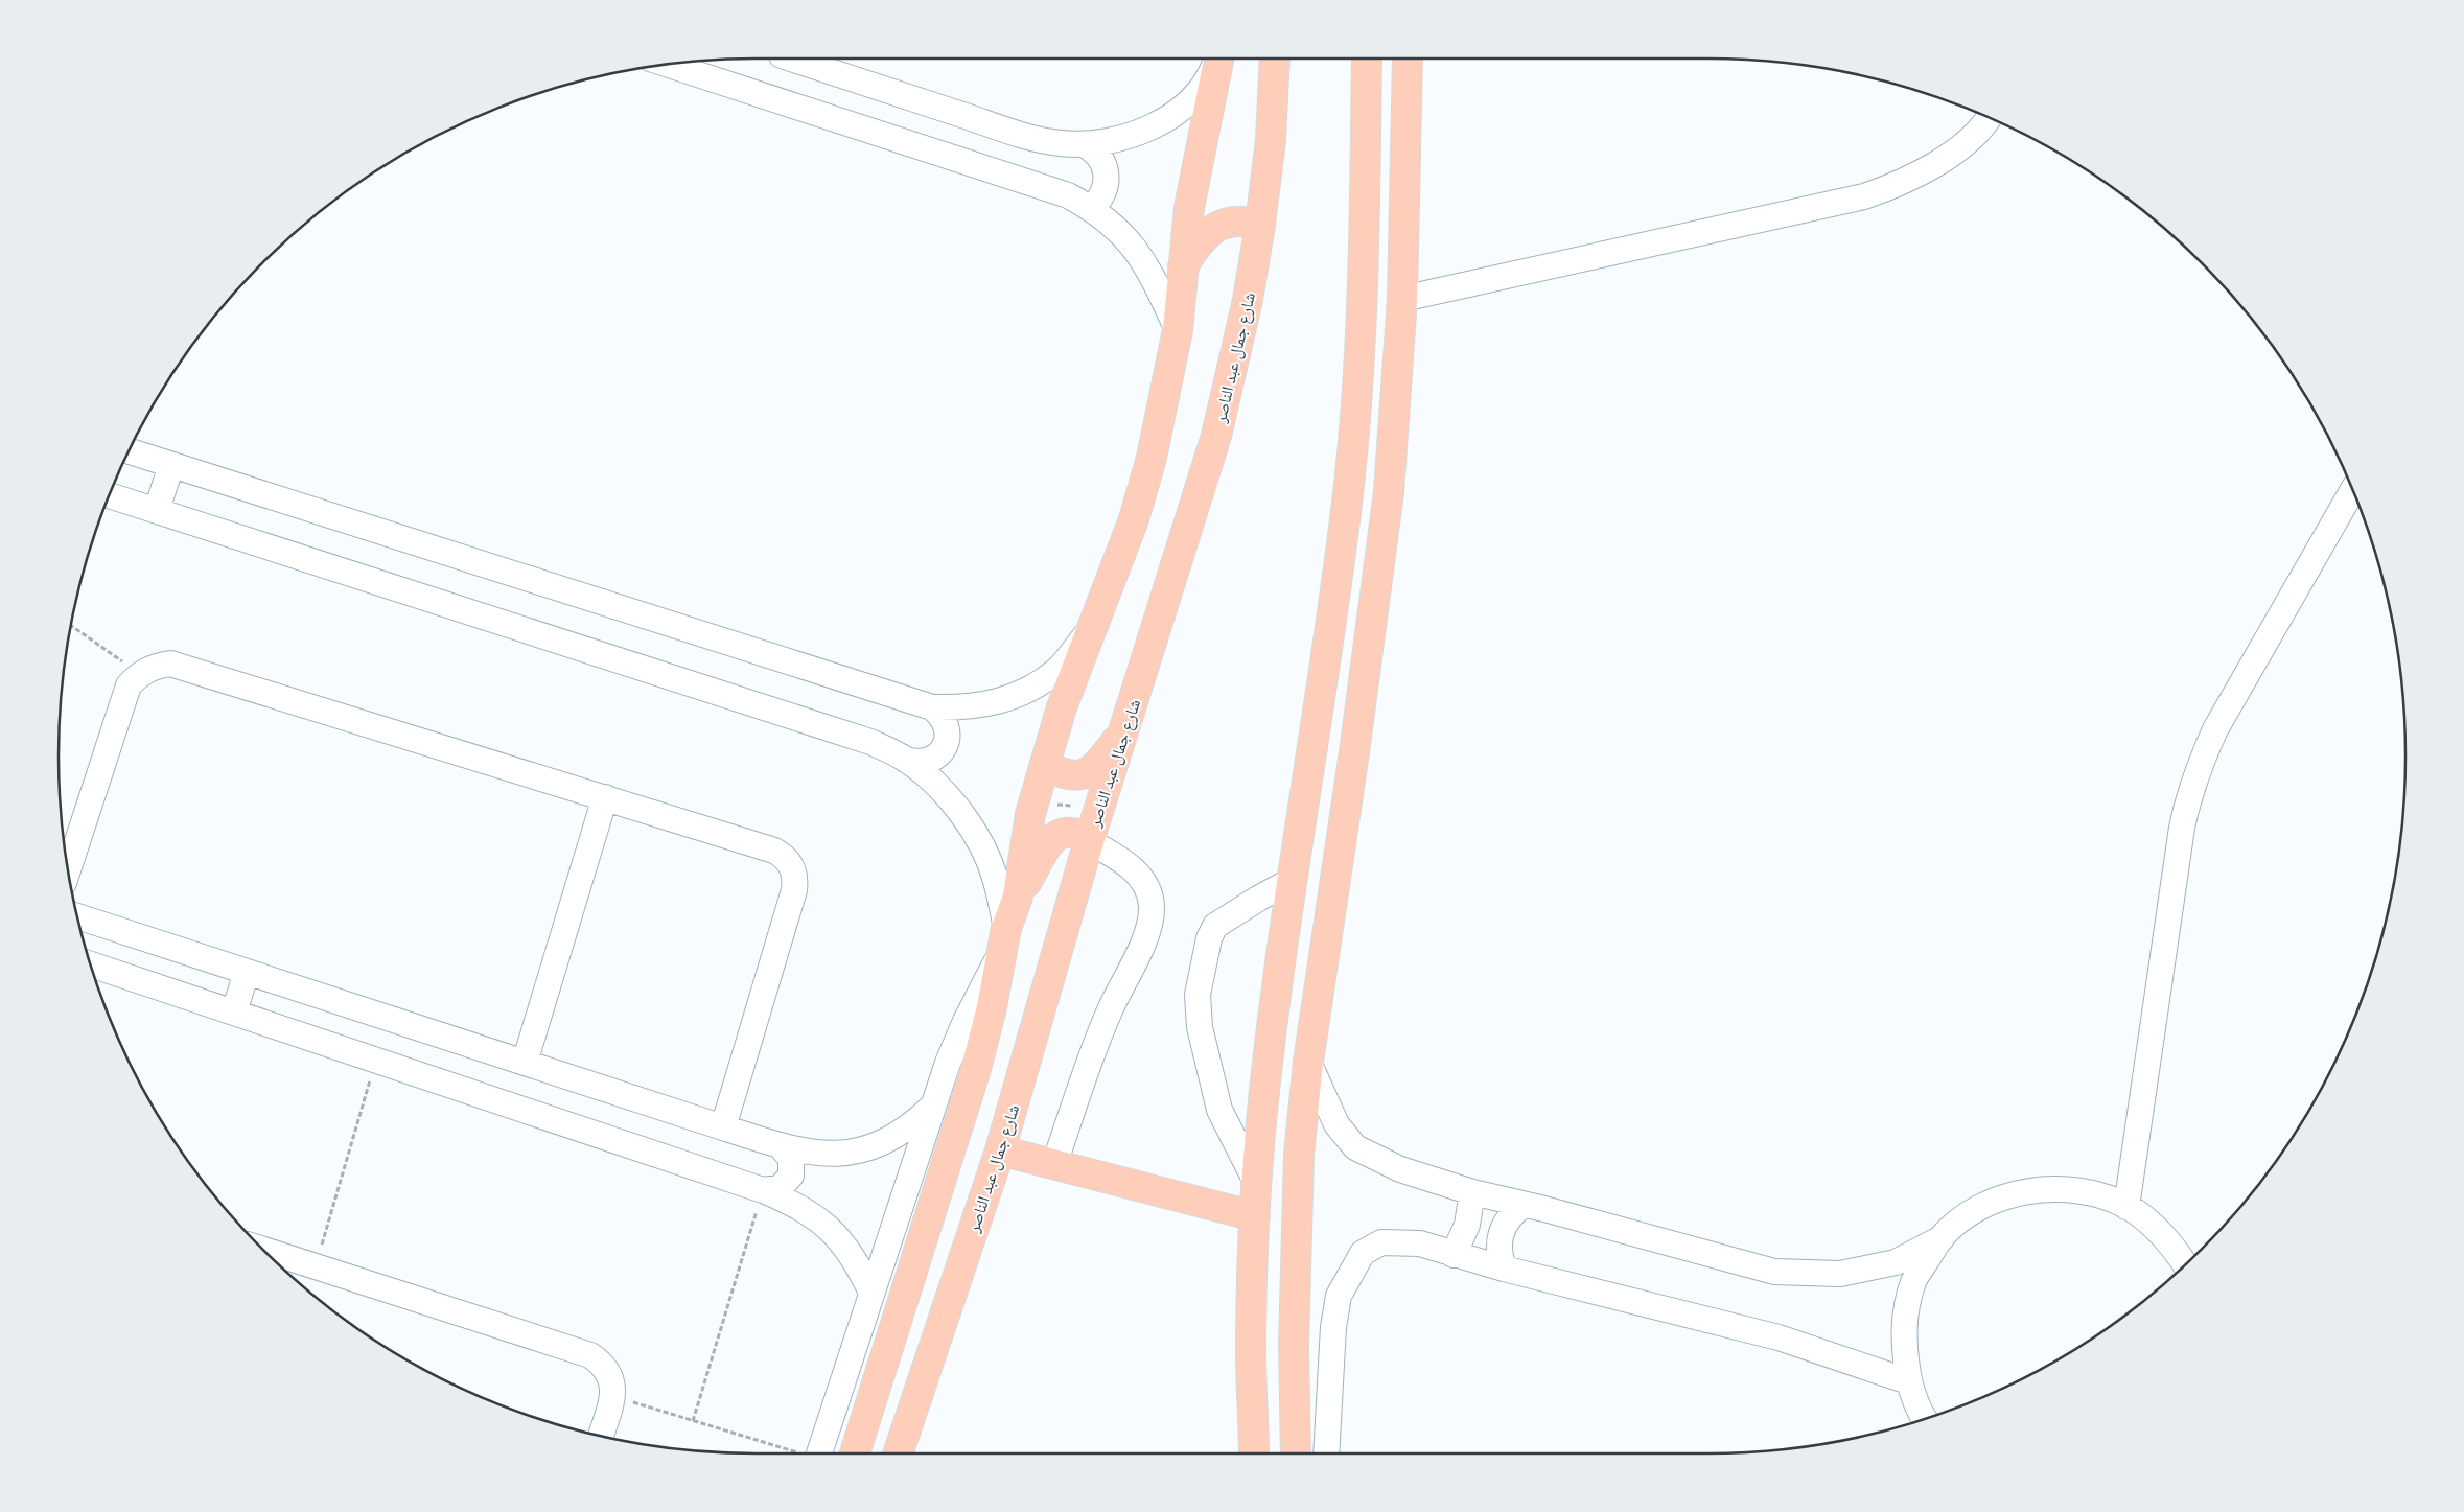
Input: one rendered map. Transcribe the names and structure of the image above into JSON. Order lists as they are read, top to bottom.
{
  "streets": {
    "main road": ["شارع جمال عبد الناصر"]
  }
}
